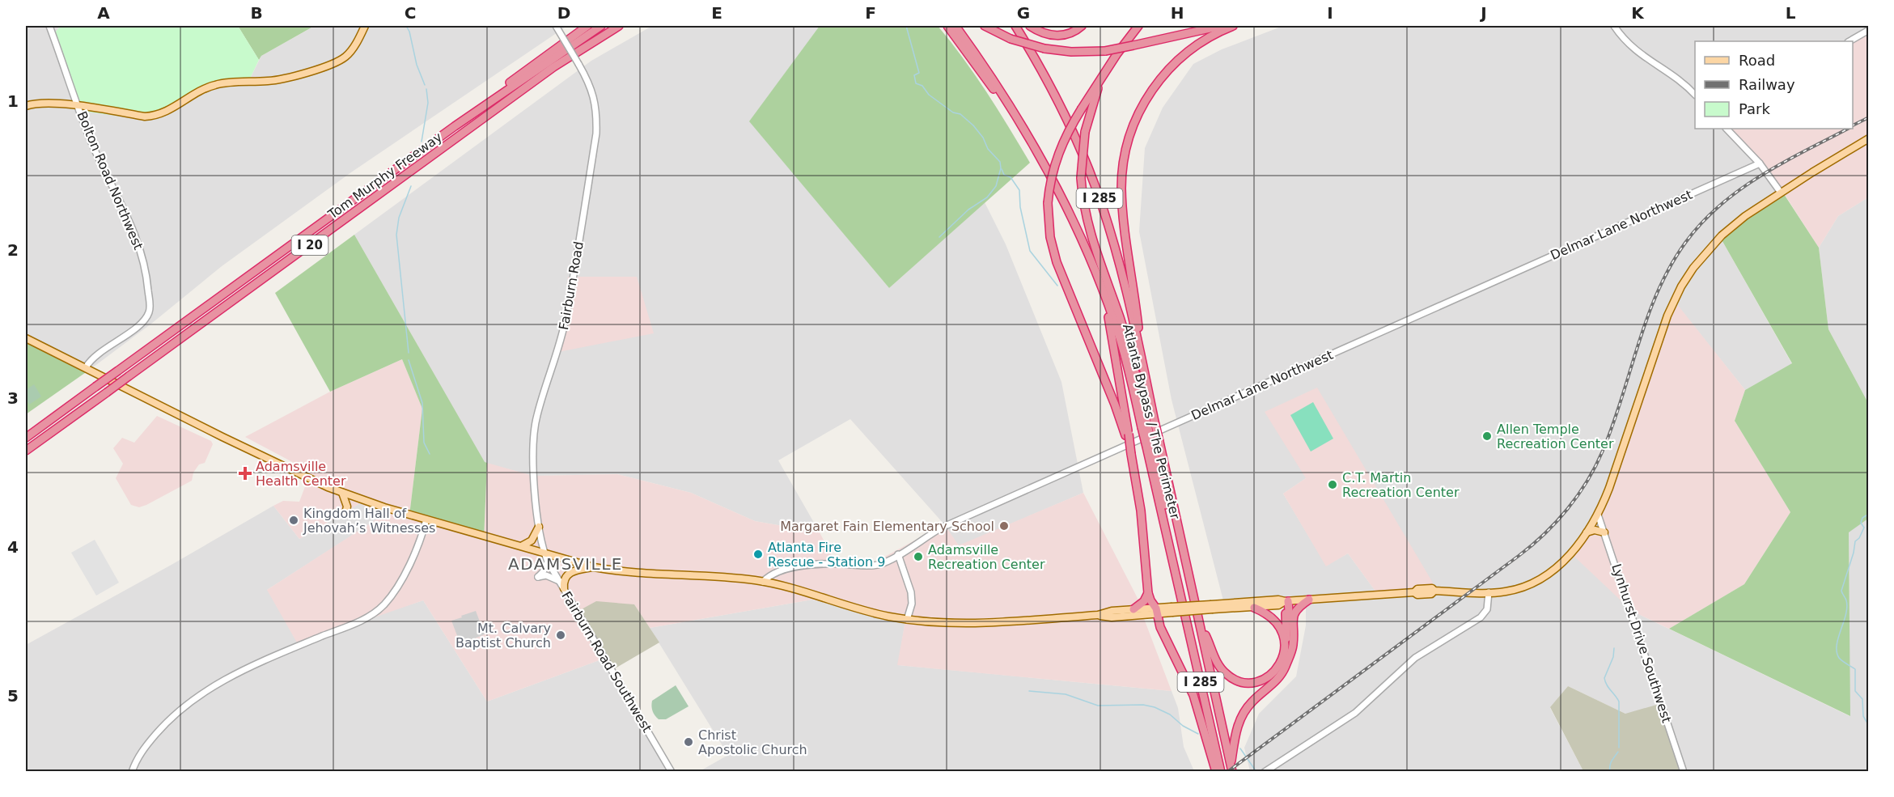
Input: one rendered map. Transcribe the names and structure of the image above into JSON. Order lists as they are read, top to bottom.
{
  "streets": {
    "highway": [
      "Tom Murphy Freeway",
      "I 285",
      "I 20",
      "Atlanta Bypass / The Perimeter"
    ],
    "street": [
      "Bolton Road Northwest",
      "Delmar Lane Northwest",
      "Fairburn Road",
      "Lynhurst Drive Southwest",
      "Fairburn Road Southwest"
    ]
  },
  "crossings": [
    ["Fairburn Road", "Fairburn Road Southwest"]
  ],
  "districts": ["ADAMSVILLE"],
  "places": {
    "other": [
      "Allen Temple Recreation Center",
      "C.T. Martin Recreation Center",
      "Kingdom Hall of Jehovah’s Witnesses",
      "Margaret Fain Elementary School",
      "Atlanta Fire Rescue - Station 9",
      "Adamsville Recreation Center",
      "Mt. Calvary Baptist Church",
      "Christ Apostolic Church"
    ],
    "health": ["Adamsville Health Center"]
  },
  "legend": ["Road", "Railway", "Park"],
  "grid": {
    "columns": [
      "A",
      "B",
      "C",
      "D",
      "E",
      "F",
      "G",
      "H",
      "I",
      "J",
      "K",
      "L"
    ],
    "rows": [
      "1",
      "2",
      "3",
      "4",
      "5"
    ]
  }
}
